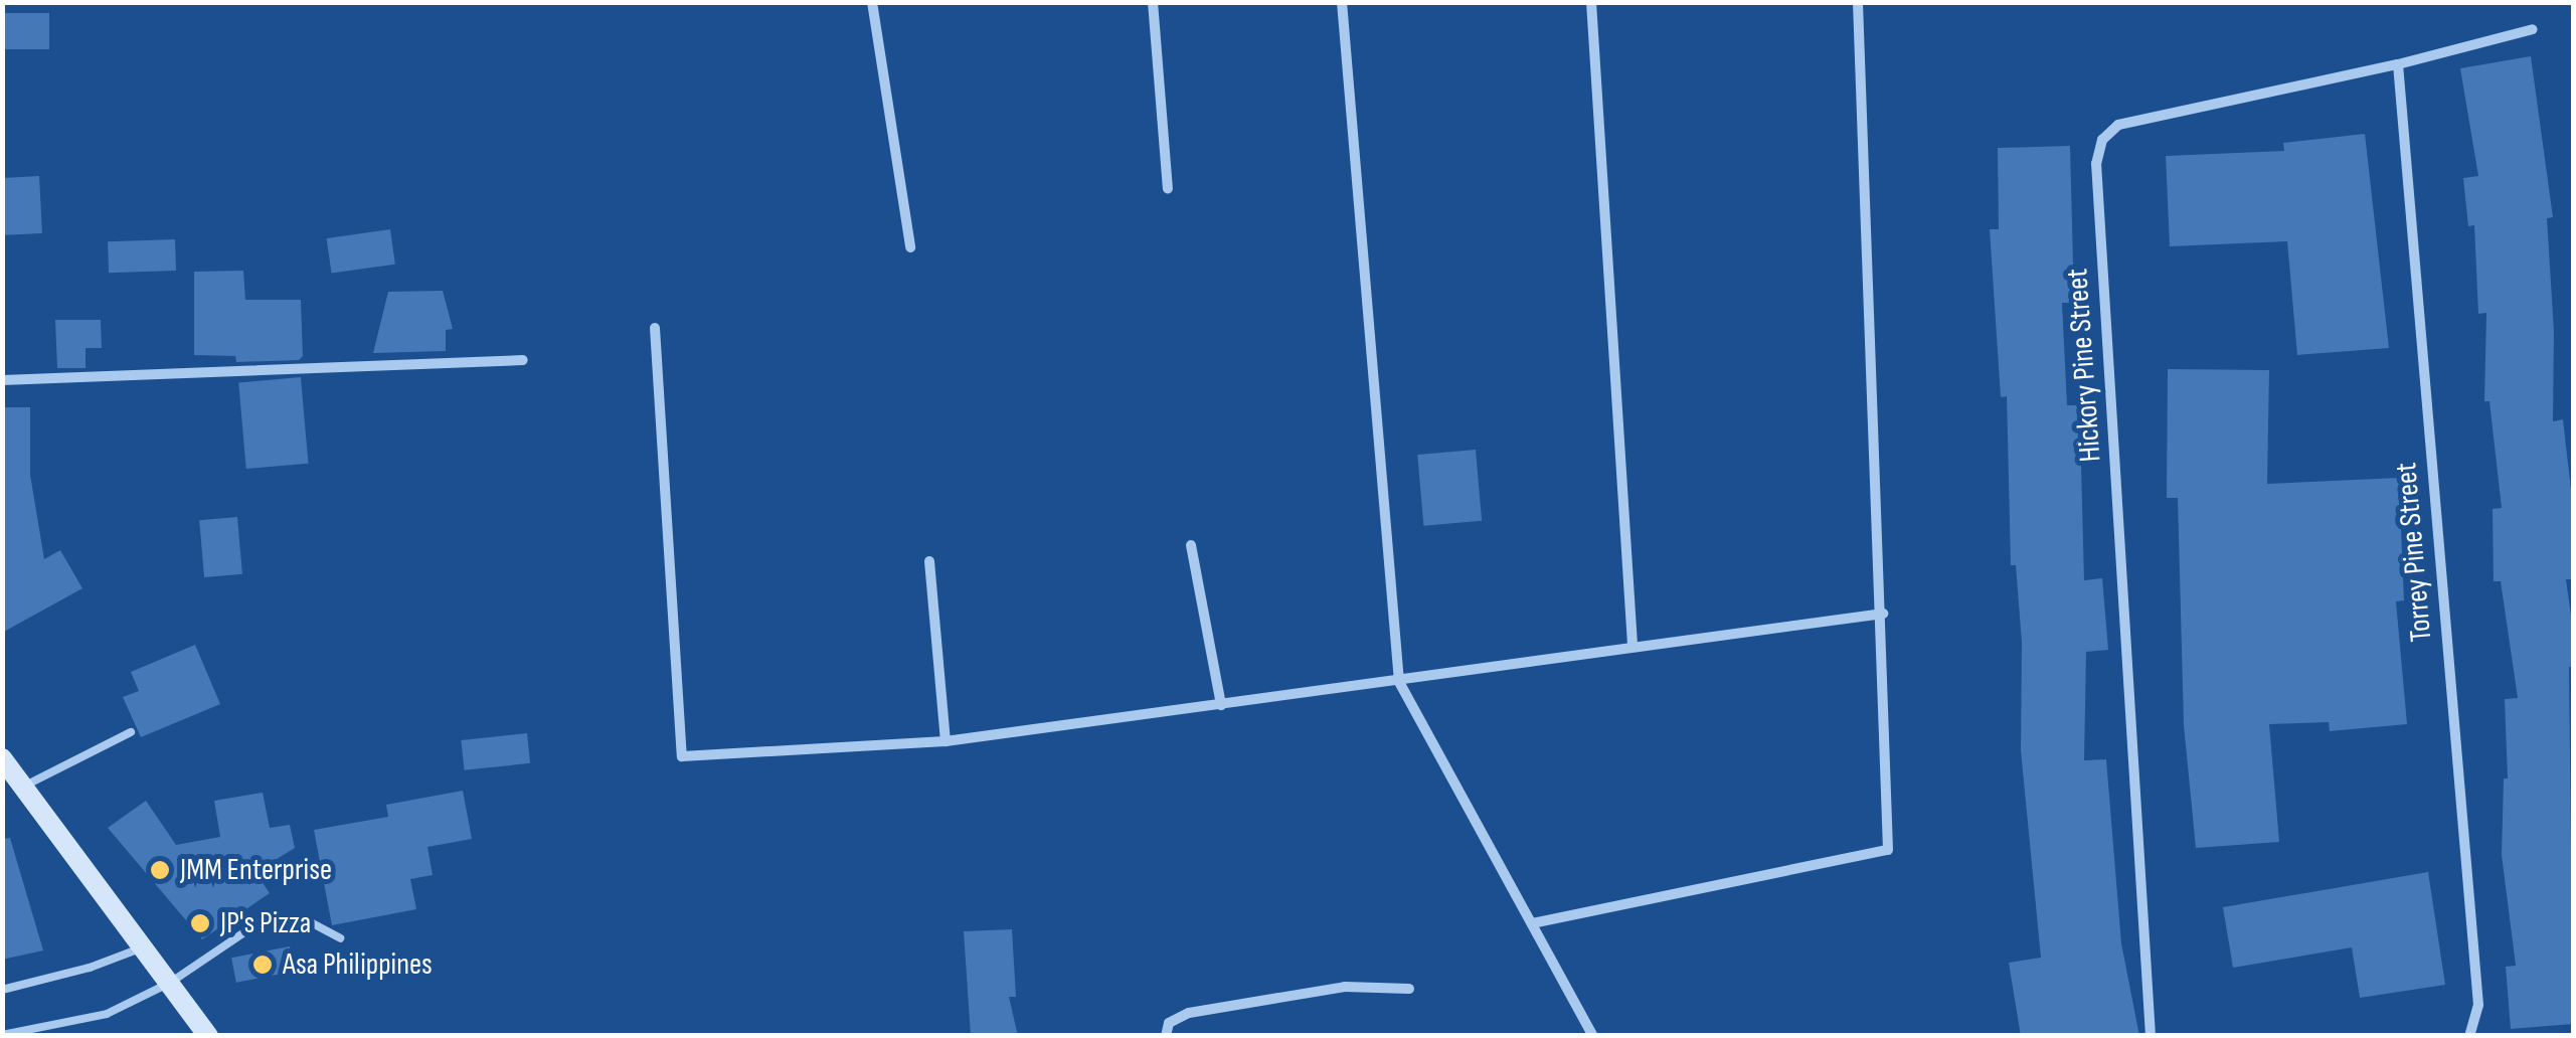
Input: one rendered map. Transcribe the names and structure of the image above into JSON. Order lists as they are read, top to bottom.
{
  "streets": {
    "street": ["Hickory Pine Street", "Torrey Pine Street"]
  },
  "crossings": [
    ["Hickory Pine Street", "Torrey Pine Street"]
  ],
  "places": ["JMM Enterprise", "JP's Pizza", "Asa Philippines"]
}
